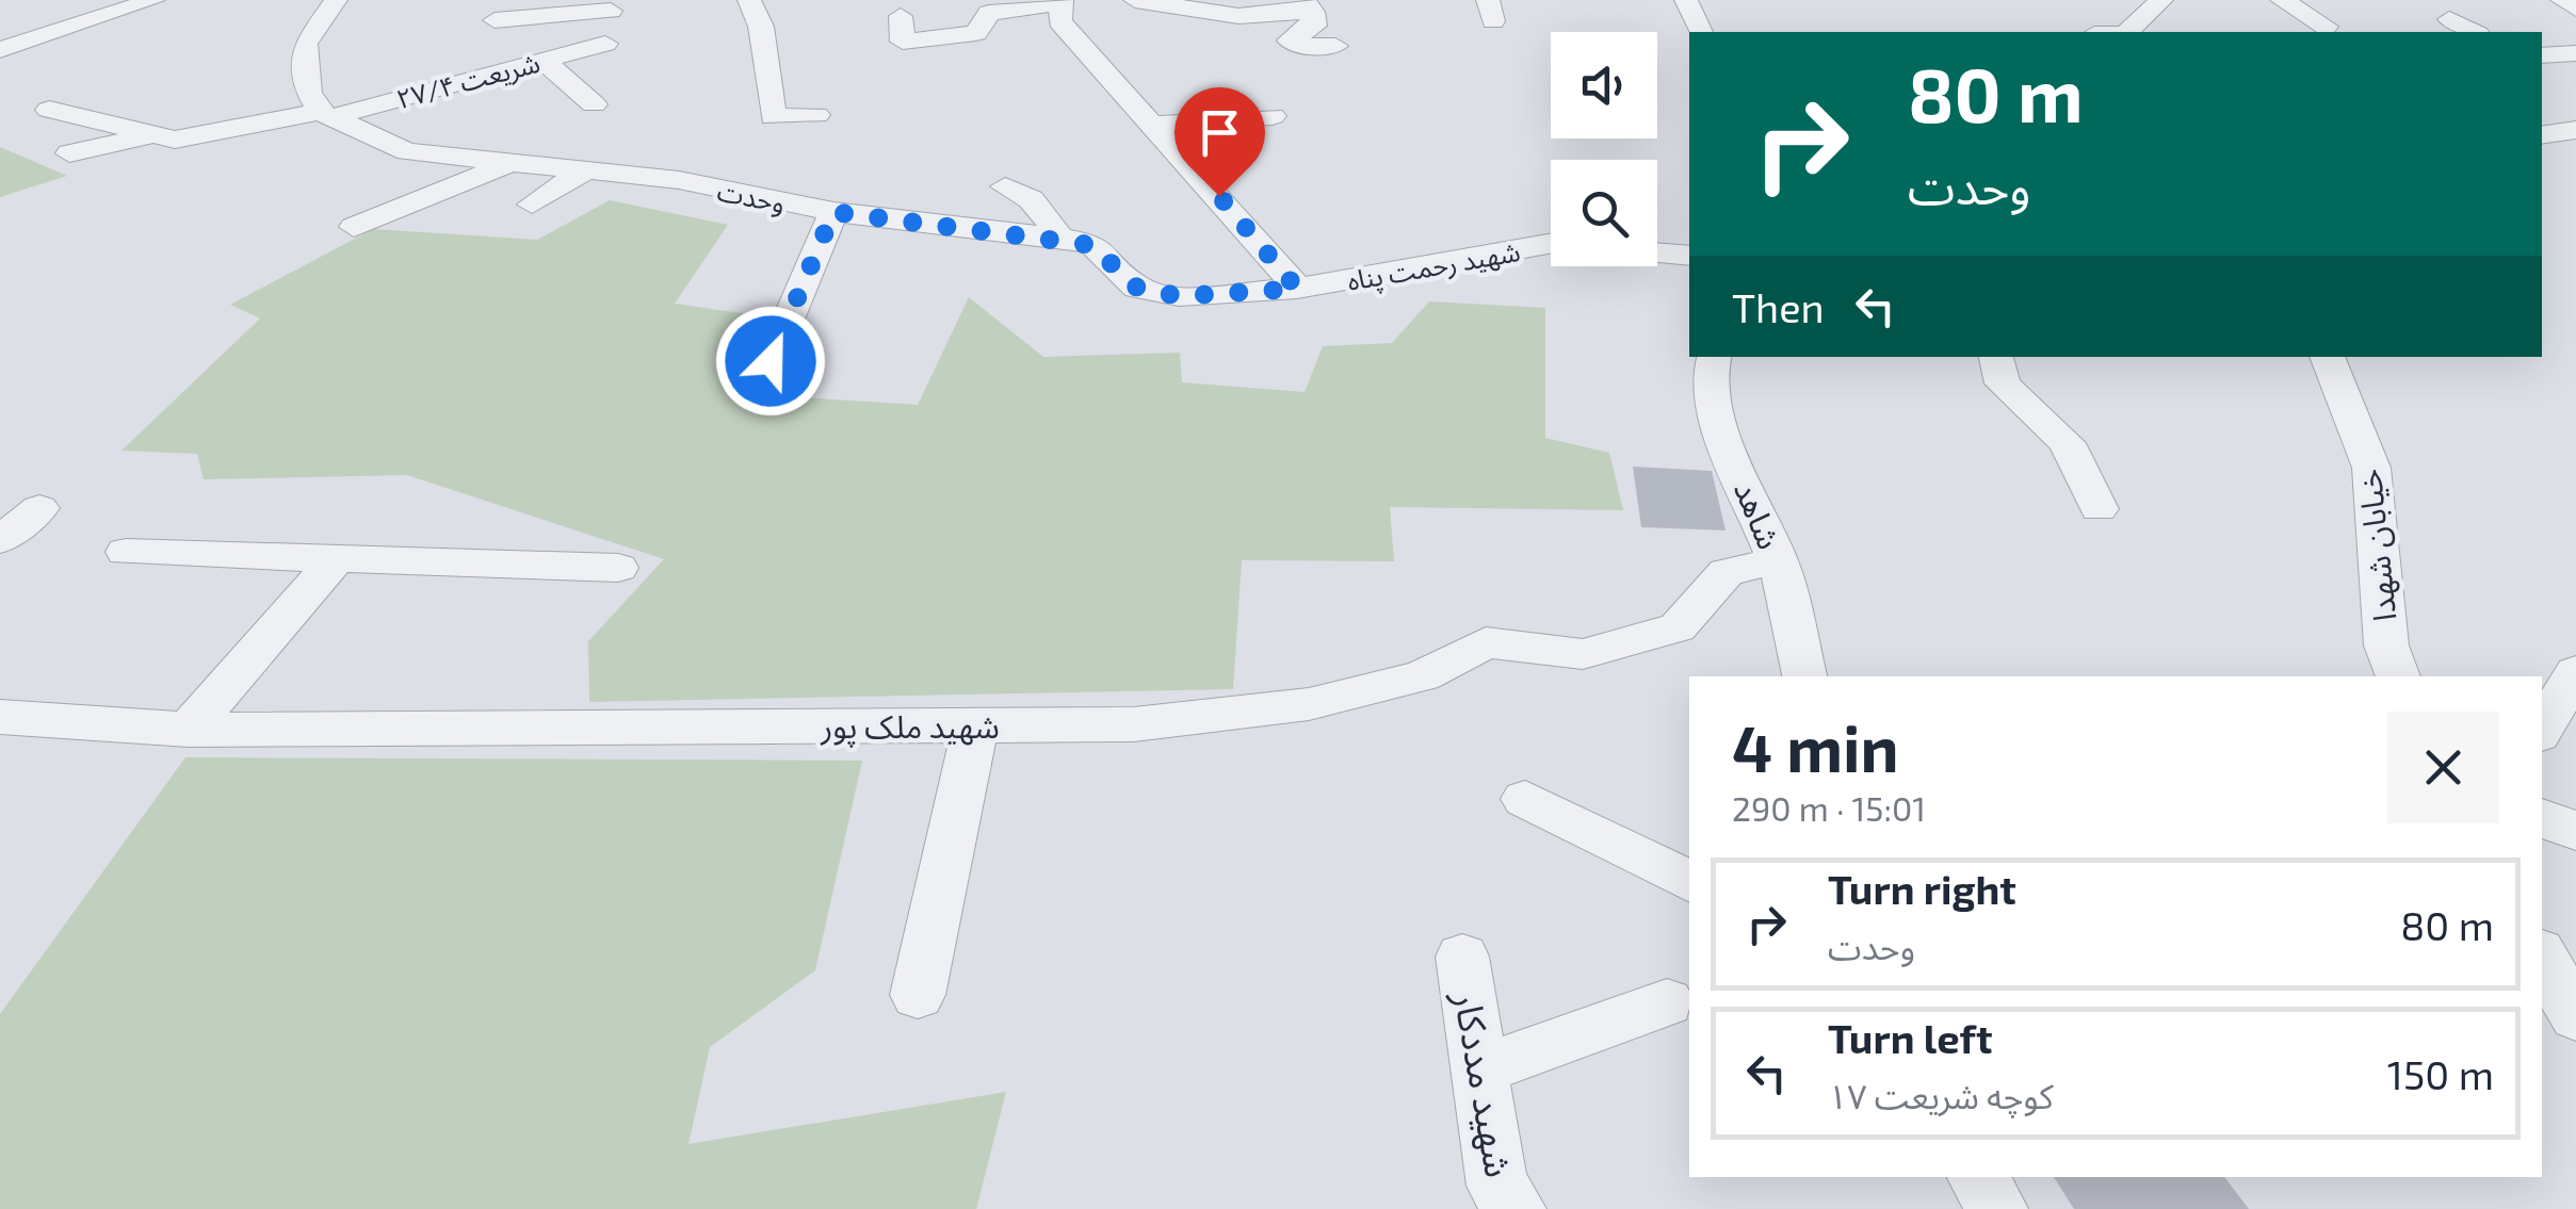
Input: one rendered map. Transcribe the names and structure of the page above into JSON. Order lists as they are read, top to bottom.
{
  "streets": {
    "street": [
      "شریعت ۲۷/۴",
      "وحدت",
      "شهید رحمت پناه",
      "شاهد",
      "خیابان شهدا",
      "شهید ملک پور",
      "شهید مددکار"
    ]
  },
  "crossings": [
    ["شریعت ۲۷/۴", "وحدت"],
    ["وحدت", "شهید رحمت پناه"],
    ["شاهد", "شهید ملک پور"]
  ],
  "page": {
    "turn": ["80 m", "وحدت"],
    "then": "Then",
    "heading": ["4 min", "290 m · 15:01"],
    "list": [
      {
        "name": "Turn right",
        "note": "وحدت",
        "value": "80 m"
      },
      {
        "name": "Turn left",
        "note": "کوچه شریعت ۱۷",
        "value": "150 m"
      }
    ]
  }
}
